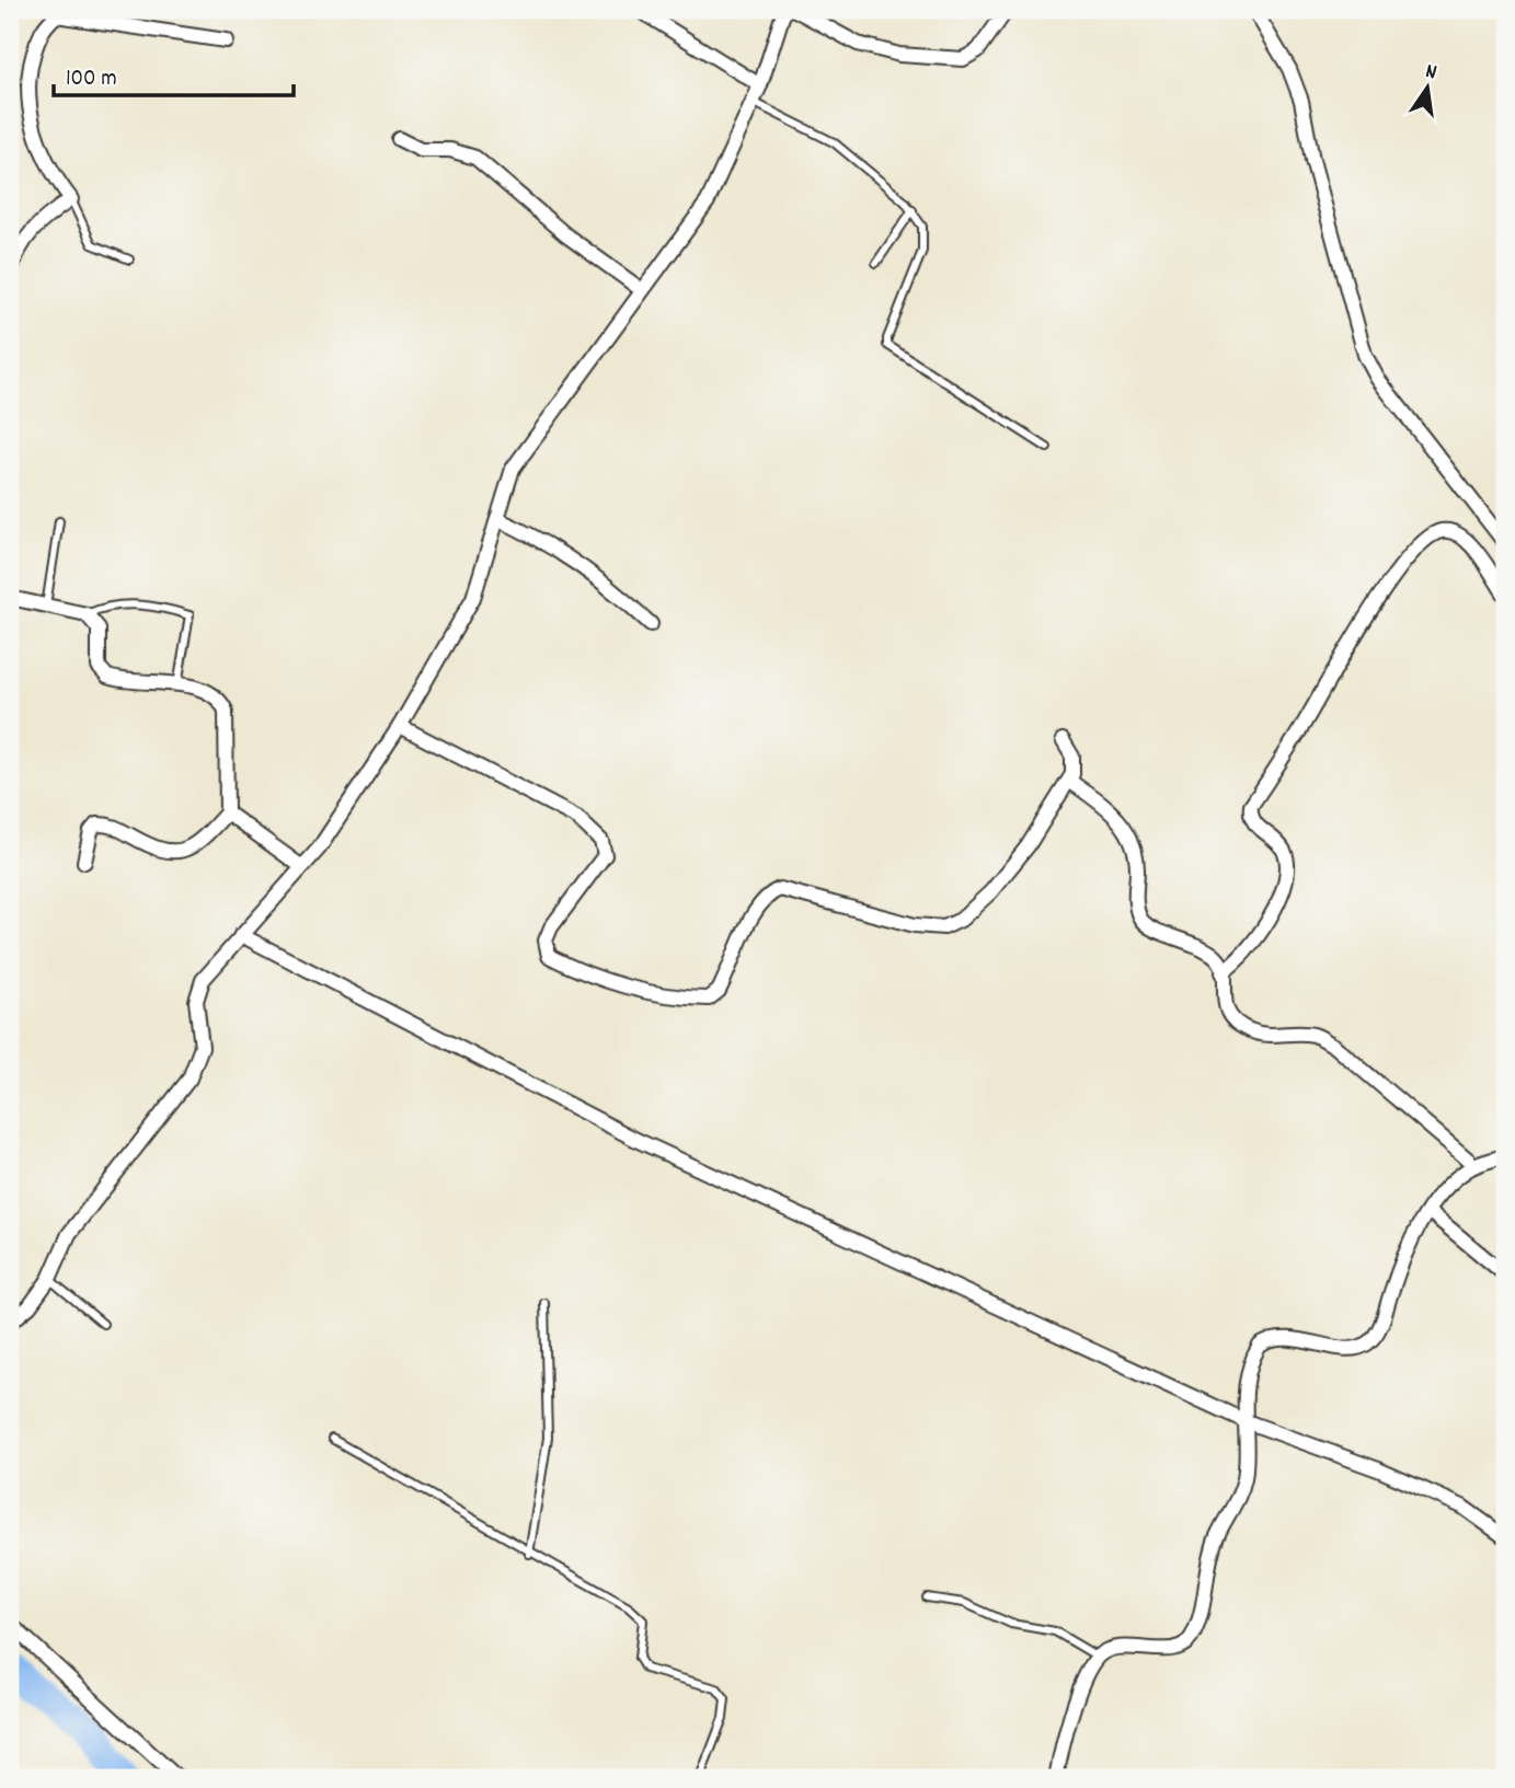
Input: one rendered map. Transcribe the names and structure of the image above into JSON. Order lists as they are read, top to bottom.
{
  "scale_bar": "100 m",
  "north": "top"
}
